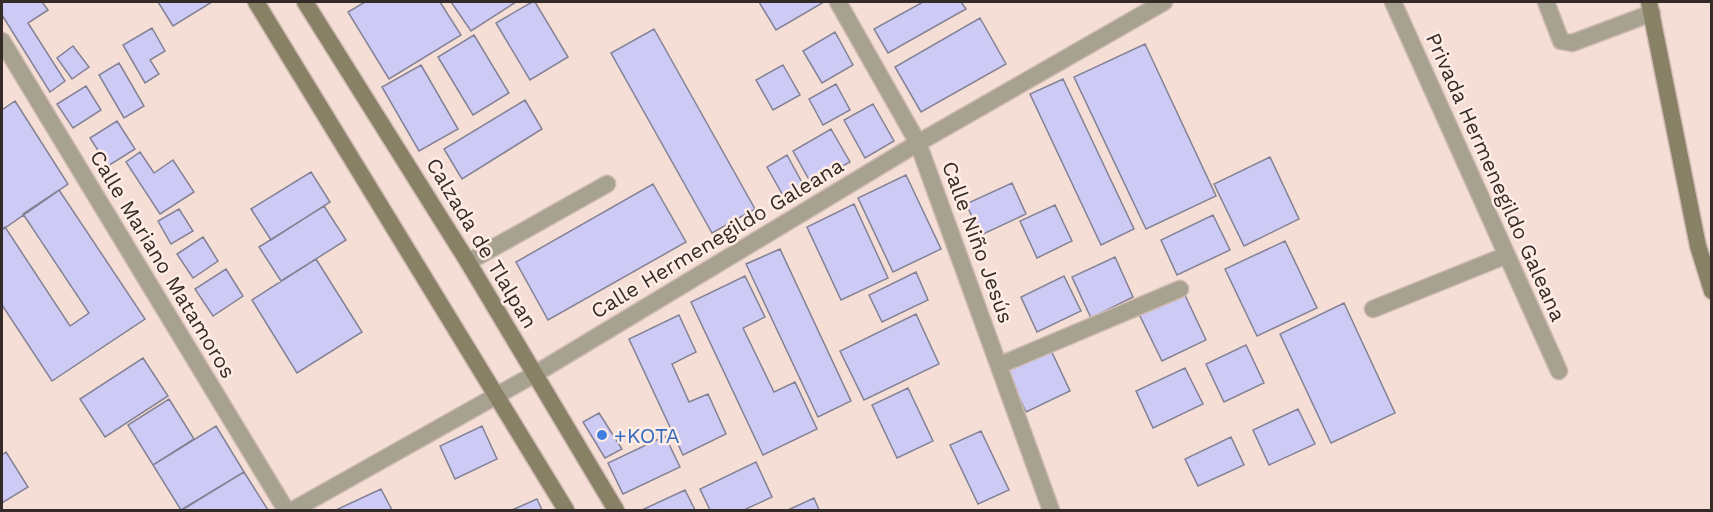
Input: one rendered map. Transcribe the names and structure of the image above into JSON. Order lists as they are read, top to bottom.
{
  "streets": {
    "main road": ["Calzada de Tlalpan"],
    "street": [
      "Privada Hermenegildo Galeana",
      "Calle Hermenegildo Galeana",
      "Calle Niño Jesús",
      "Calle Mariano Matamoros"
    ]
  },
  "crossings": [
    ["Calle Hermenegildo Galeana", "Calle Niño Jesús"],
    ["Calle Hermenegildo Galeana", "Calzada de Tlalpan"]
  ],
  "places": ["+KOTA"]
}
